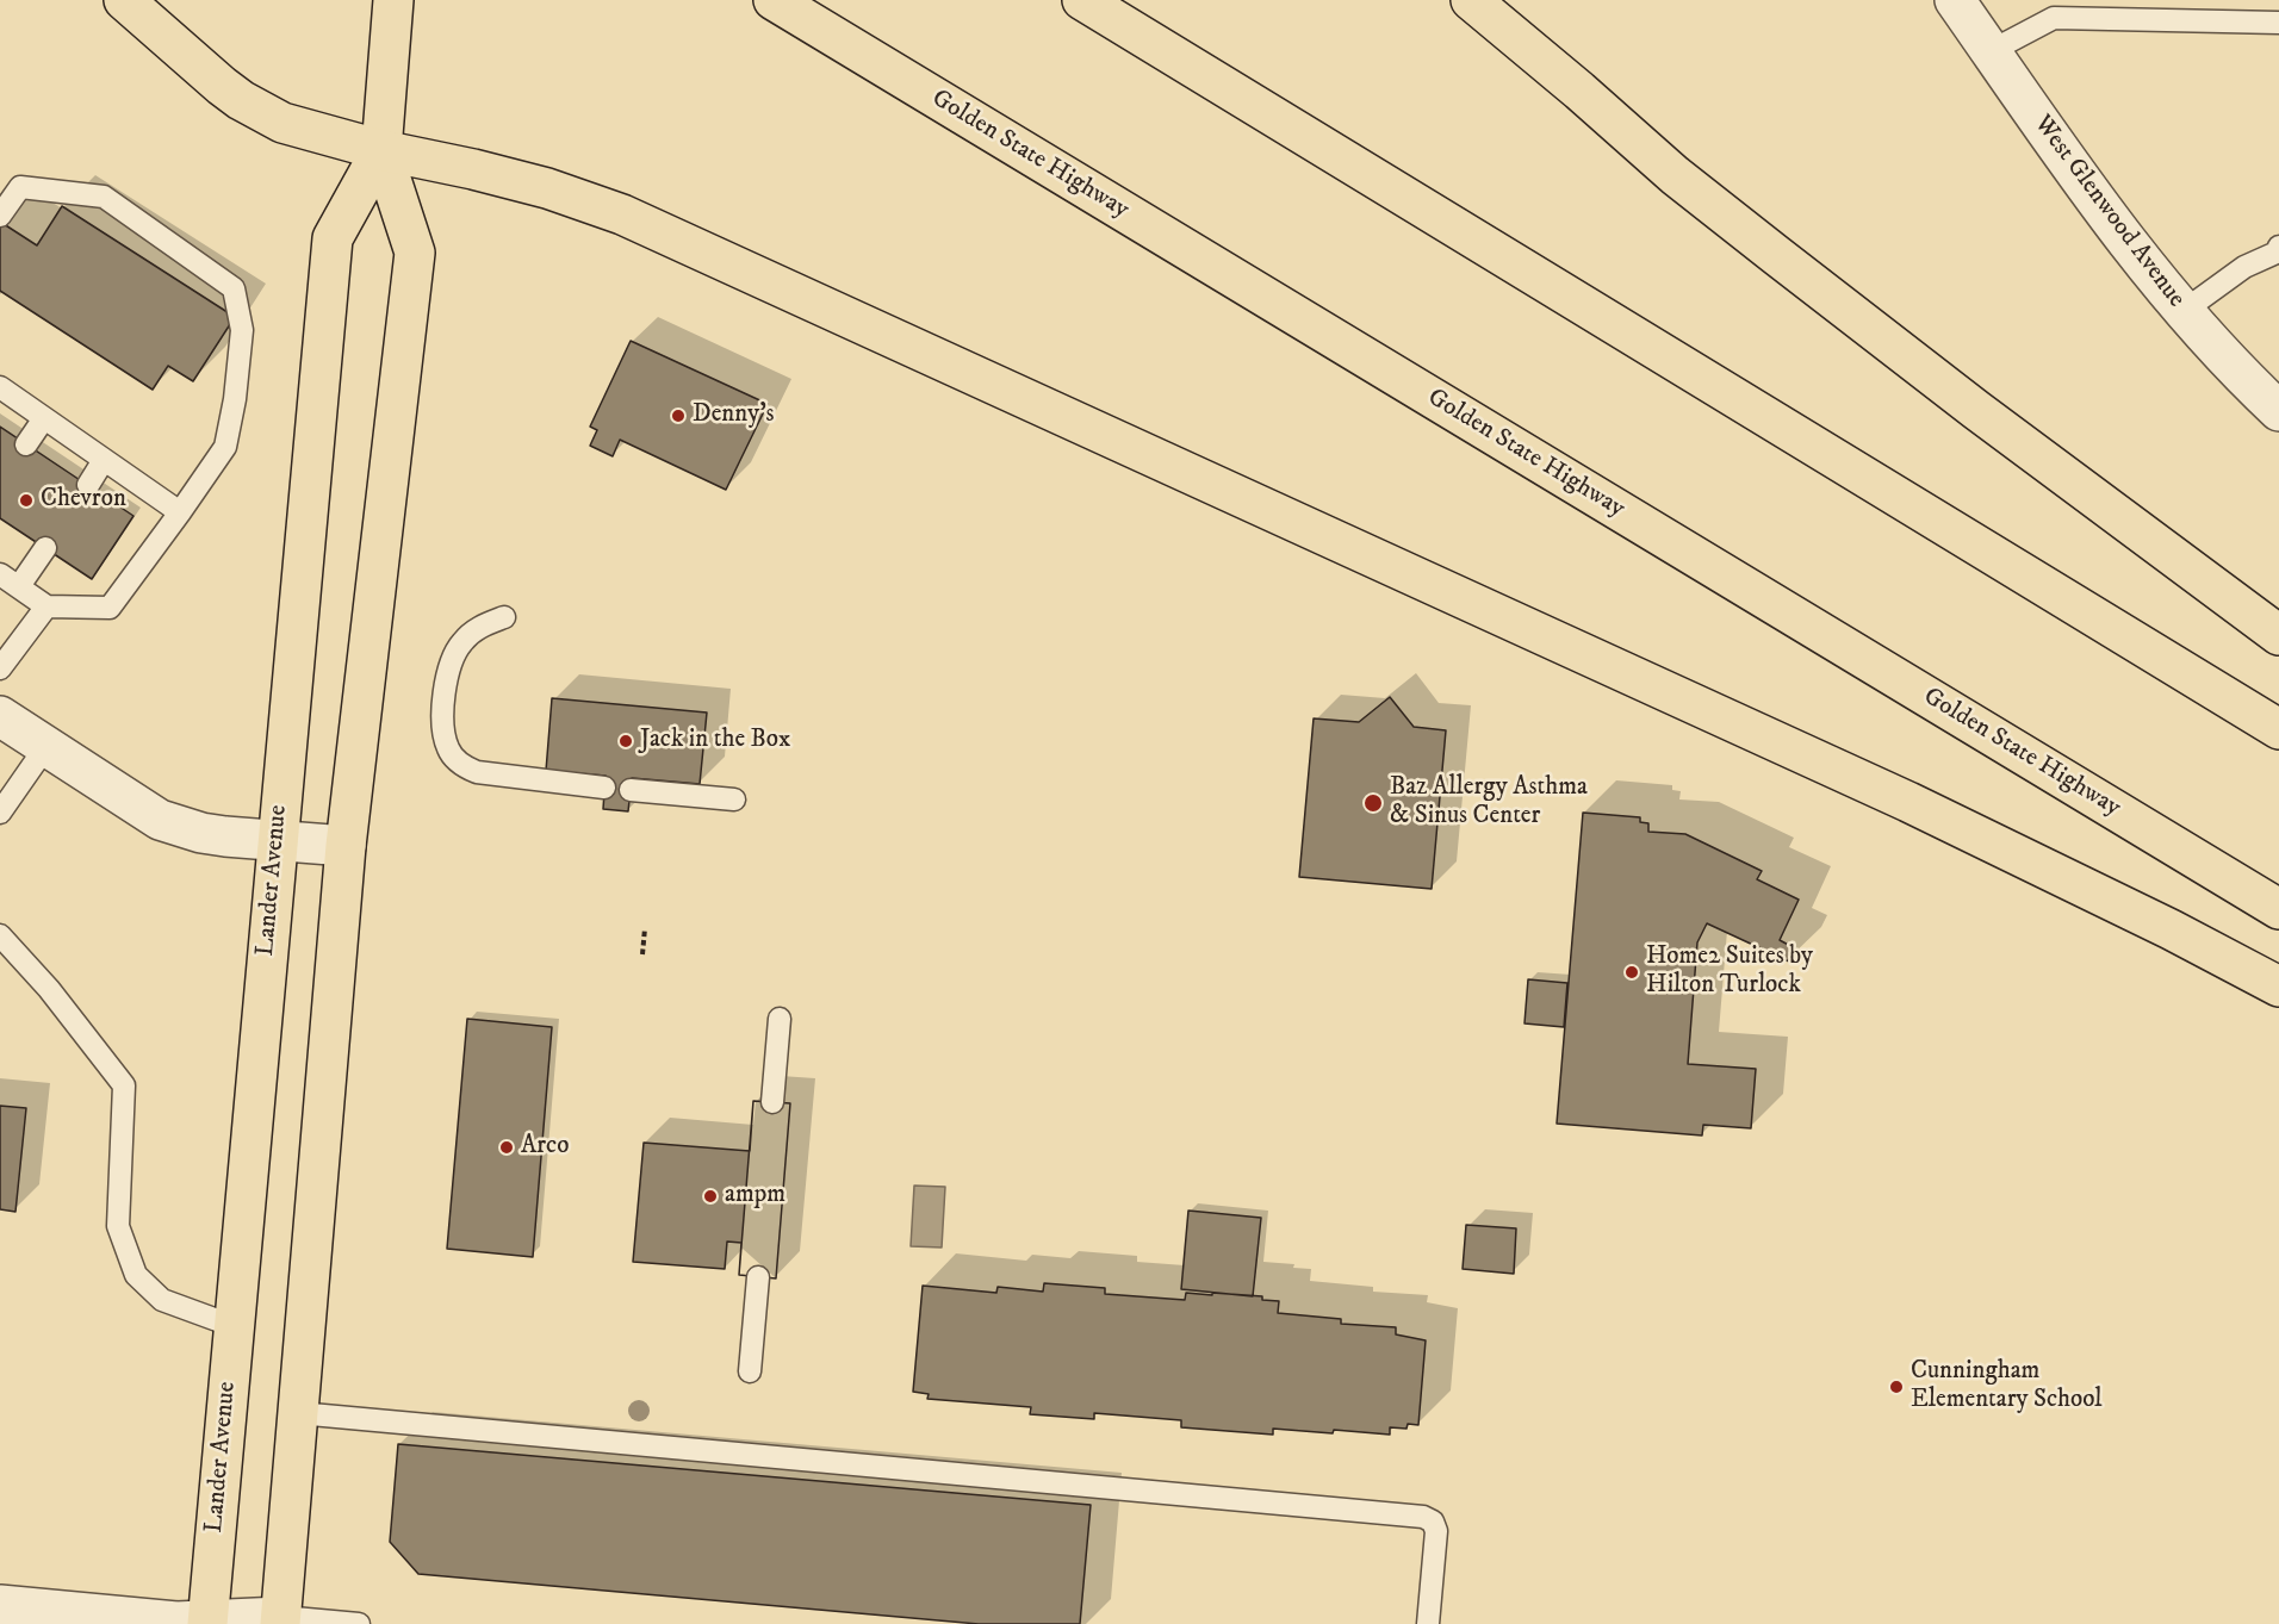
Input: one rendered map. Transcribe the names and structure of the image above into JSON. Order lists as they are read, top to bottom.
{
  "streets": {
    "main road": ["Golden State Highway", "Lander Avenue"],
    "street": ["West Glenwood Avenue"]
  },
  "places": [
    "Denny's",
    "Chevron",
    "Jack in the Box",
    "Baz Allergy Asthma & Sinus Center",
    "Home2 Suites by Hilton Turlock",
    "Arco",
    "ampm",
    "Cunningham Elementary School"
  ]
}
